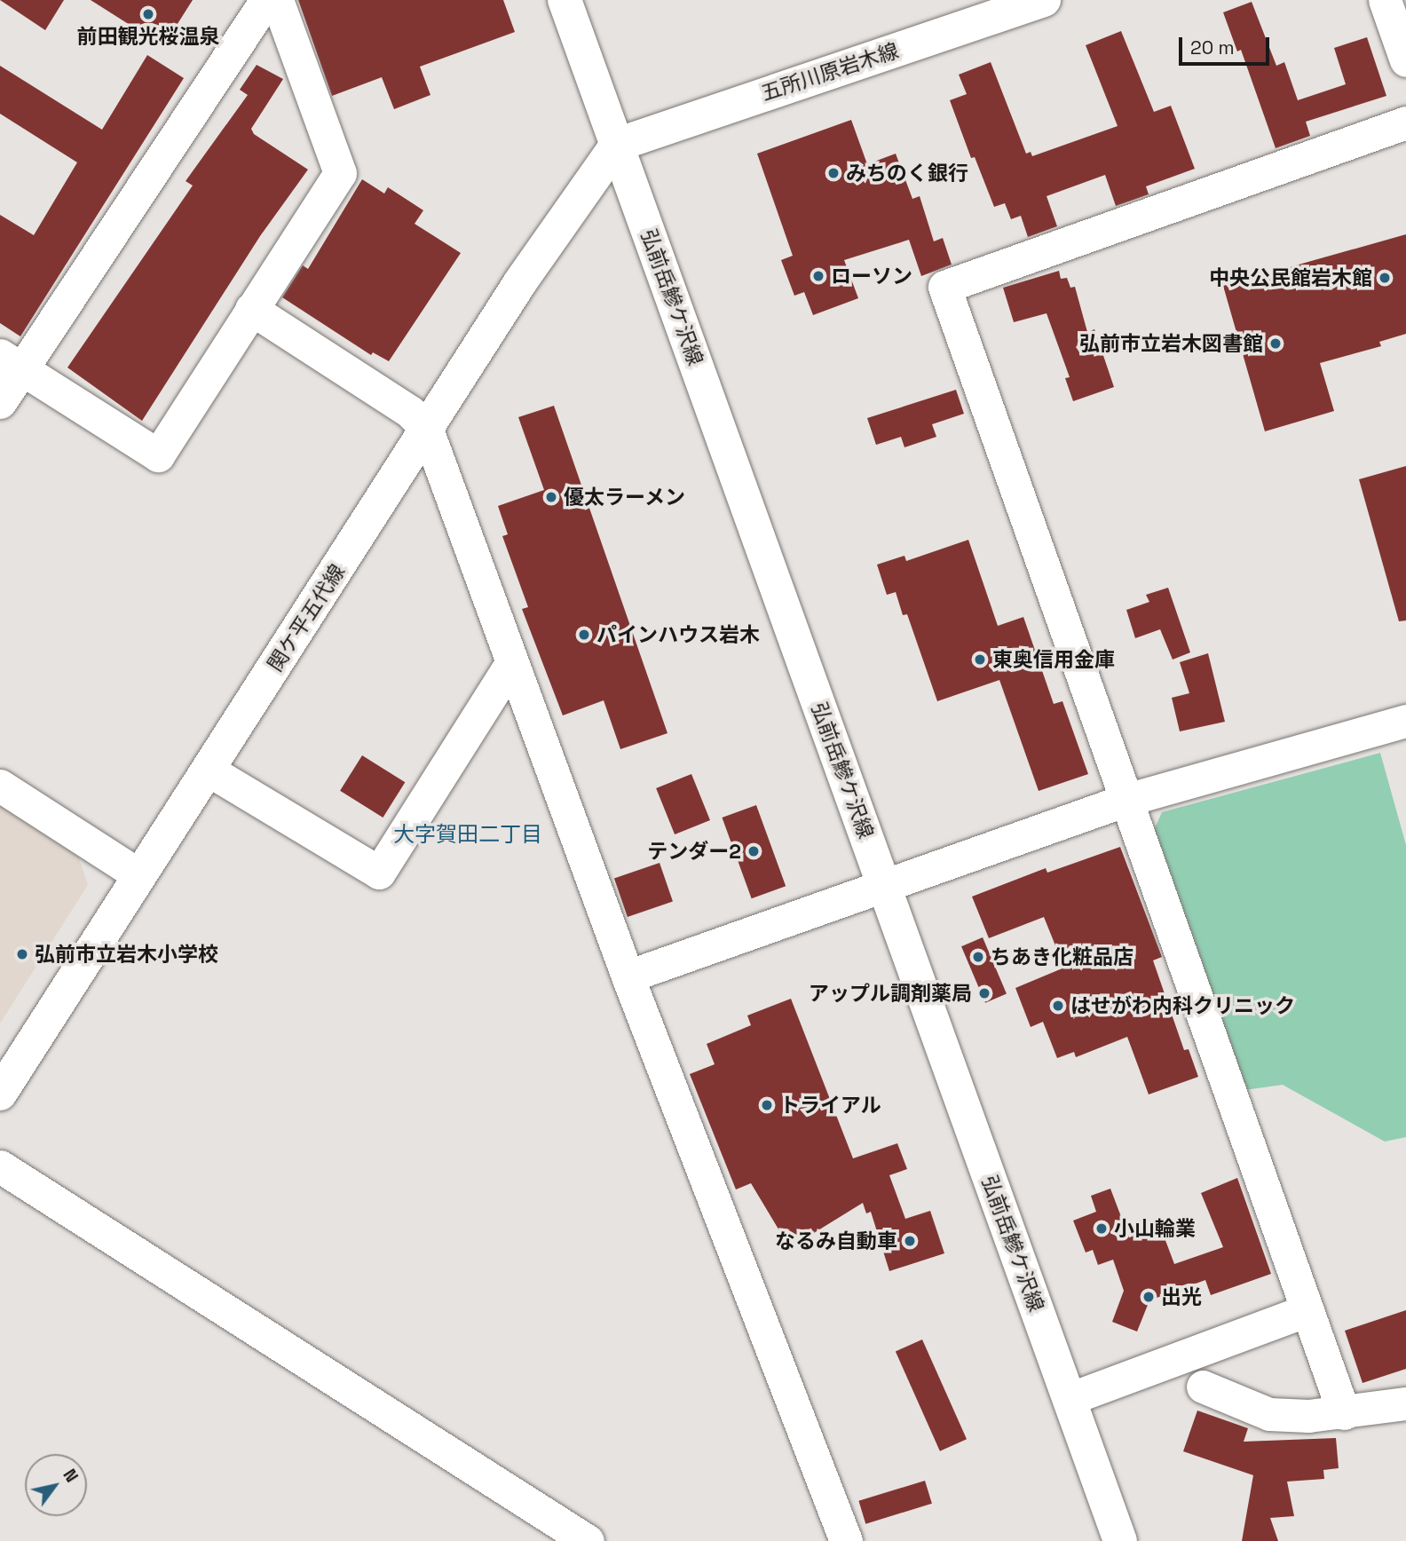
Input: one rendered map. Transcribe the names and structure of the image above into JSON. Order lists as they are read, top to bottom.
{
  "streets": {
    "main road": ["五所川原岩木線", "弘前岳鰺ケ沢線", "関ケ平五代線"]
  },
  "crossings": [
    ["五所川原岩木線", "弘前岳鰺ケ沢線"],
    ["五所川原岩木線", "関ケ平五代線"],
    ["弘前岳鰺ケ沢線", "関ケ平五代線"]
  ],
  "districts": ["大字賀田二丁目"],
  "places": [
    "前田観光桜温泉",
    "みちのく銀行",
    "ローソン",
    "中央公民館岩木館",
    "弘前市立岩木図書館",
    "優太ラーメン",
    "パインハウス岩木",
    "東奥信用金庫",
    "テンダー2",
    "弘前市立岩木小学校",
    "ちあき化粧品店",
    "アップル調剤薬局",
    "はせがわ内科クリニック",
    "トライアル",
    "小山輪業",
    "なるみ自動車",
    "出光"
  ],
  "scale_bar": "20 m",
  "north": "top right"
}
